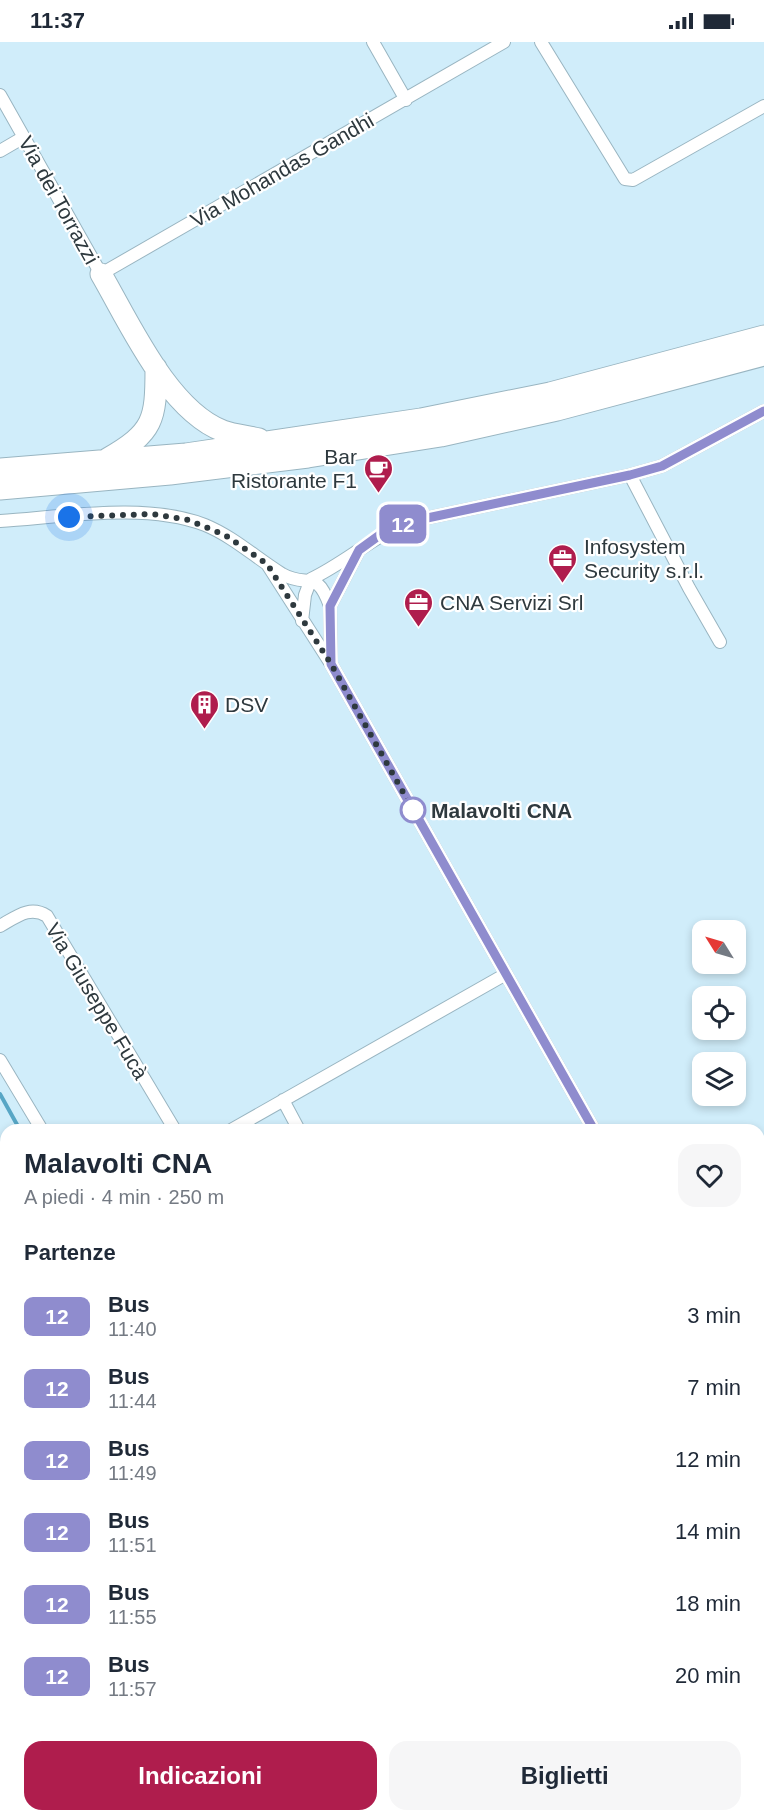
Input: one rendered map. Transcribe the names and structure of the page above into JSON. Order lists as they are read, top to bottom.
{
  "streets": {
    "street": ["Via Mohandas Gandhi", "Via dei Torrazzi", "Via Giuseppe Fucà"]
  },
  "crossings": [
    ["Via Mohandas Gandhi", "Via dei Torrazzi"]
  ],
  "places": {
    "cafe": ["Bar Ristorante F1"],
    "office": ["Infosystem Security s.r.l.", "CNA Servizi Srl"],
    "building": ["DSV"],
    "other": ["Malavolti CNA"]
  },
  "lines": ["bus line 12"],
  "north": "top left",
  "page": {
    "status": "11:37",
    "on_map": "12",
    "heading": [
      ["Malavolti CNA", "A piedi · 4 min · 250 m"],
      "Partenze"
    ],
    "list": [
      {
        "mark": "12",
        "name": "Bus",
        "note": "11:40",
        "value": "3 min"
      },
      {
        "mark": "12",
        "name": "Bus",
        "note": "11:44",
        "value": "7 min"
      },
      {
        "mark": "12",
        "name": "Bus",
        "note": "11:49",
        "value": "12 min"
      },
      {
        "mark": "12",
        "name": "Bus",
        "note": "11:51",
        "value": "14 min"
      },
      {
        "mark": "12",
        "name": "Bus",
        "note": "11:55",
        "value": "18 min"
      },
      {
        "mark": "12",
        "name": "Bus",
        "note": "11:57",
        "value": "20 min"
      }
    ],
    "buttons": ["Indicazioni", "Biglietti"]
  }
}
